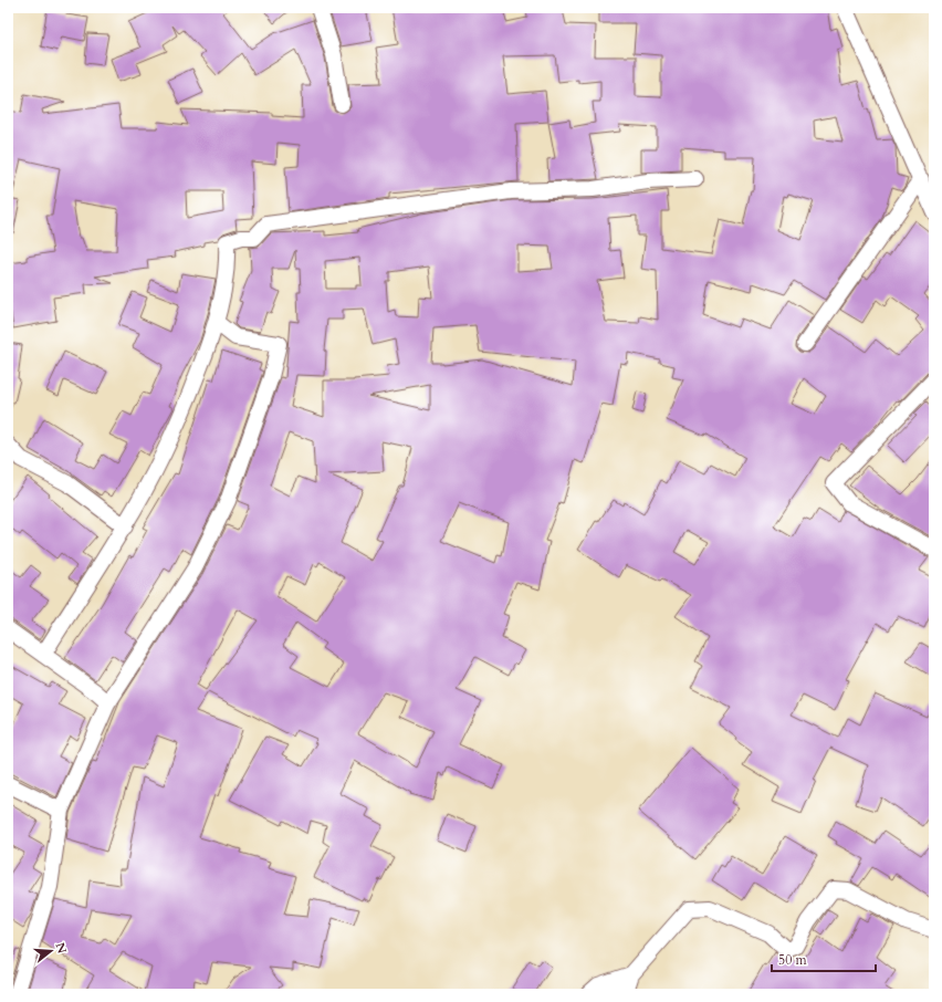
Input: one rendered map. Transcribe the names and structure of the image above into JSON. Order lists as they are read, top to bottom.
{
  "scale_bar": "50 m",
  "north": "right"
}
